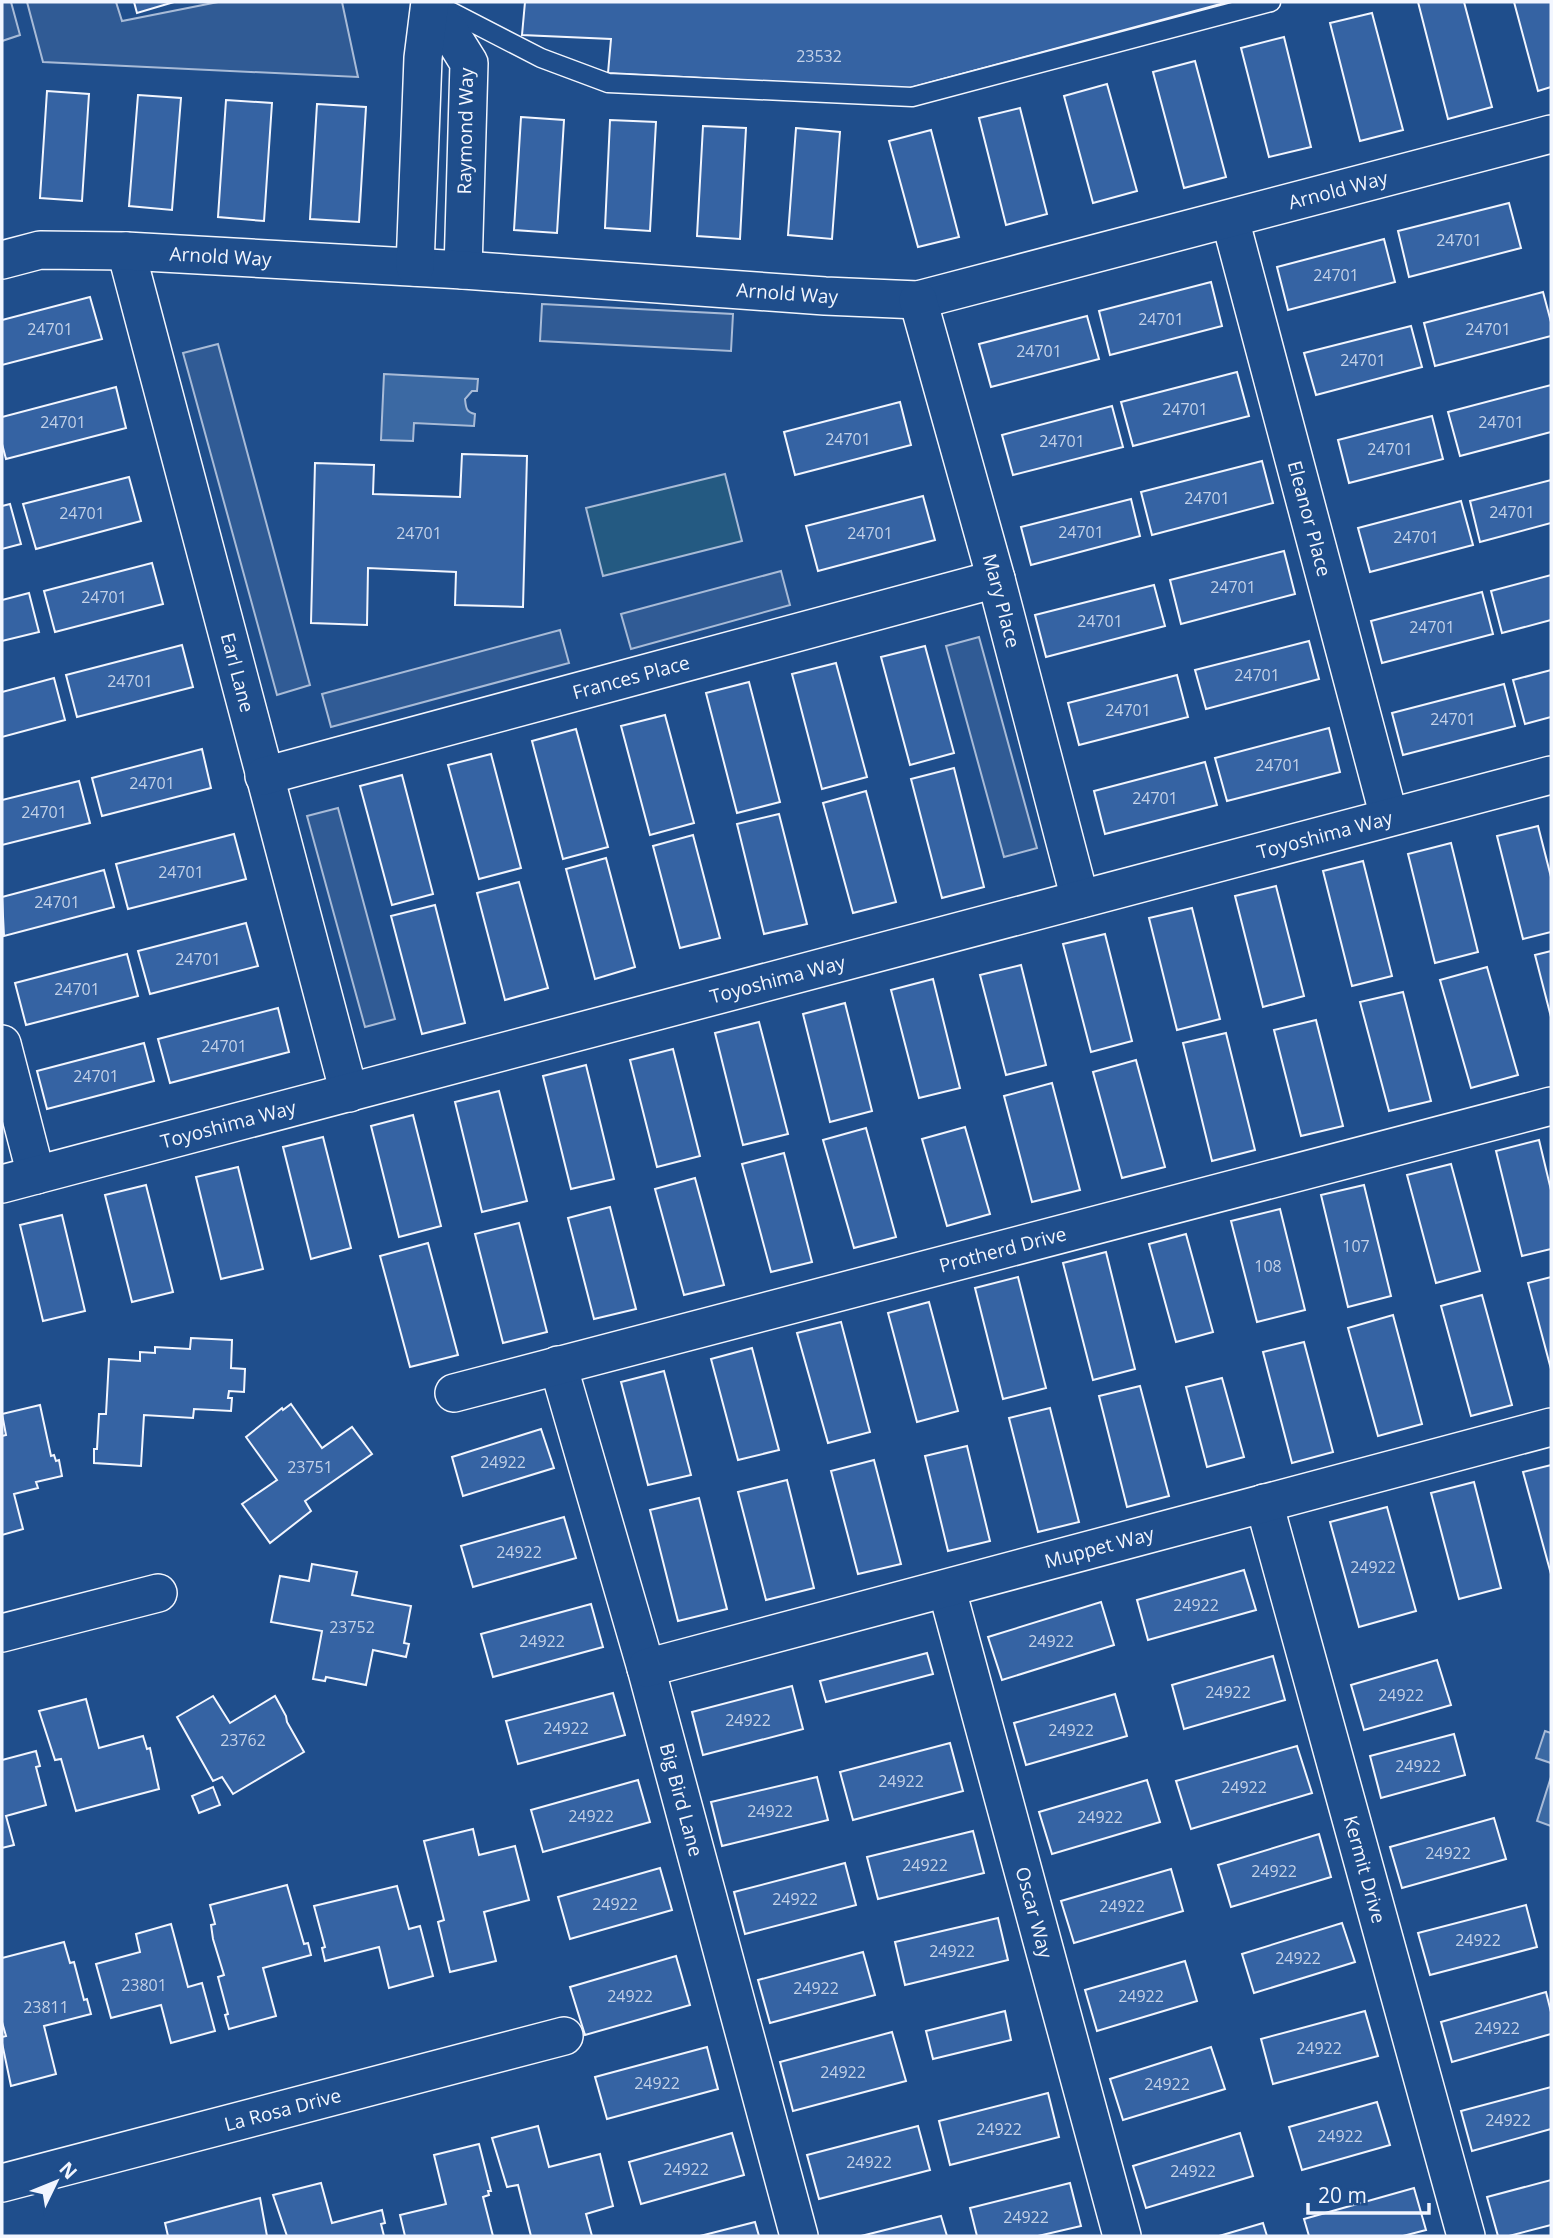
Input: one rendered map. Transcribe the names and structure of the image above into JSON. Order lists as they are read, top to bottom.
{
  "streets": {
    "street": [
      "Raymond Way",
      "Arnold Way",
      "Eleanor Place",
      "Mary Place",
      "Earl Lane",
      "Frances Place",
      "Toyoshima Way",
      "Protherd Drive",
      "Muppet Way",
      "Big Bird Lane",
      "Kermit Drive",
      "Oscar Way",
      "La Rosa Drive"
    ]
  },
  "crossings": [
    ["Raymond Way", "Arnold Way"],
    ["Arnold Way", "Eleanor Place"],
    ["Arnold Way", "Mary Place"],
    ["Arnold Way", "Earl Lane"],
    ["Eleanor Place", "Toyoshima Way"],
    ["Mary Place", "Frances Place"],
    ["Mary Place", "Toyoshima Way"],
    ["Earl Lane", "Frances Place"],
    ["Earl Lane", "Toyoshima Way"],
    ["Protherd Drive", "Big Bird Lane"],
    ["Muppet Way", "Big Bird Lane"],
    ["Muppet Way", "Kermit Drive"],
    ["Muppet Way", "Oscar Way"]
  ],
  "house_numbers": [
    "23532",
    "24701",
    "24701",
    "24701",
    "24701",
    "24701",
    "24701",
    "24701",
    "24701",
    "24701",
    "24701",
    "24701",
    "24701",
    "24701",
    "24701",
    "24701",
    "24701",
    "24701",
    "24701",
    "24701",
    "24701",
    "24701",
    "24701",
    "24701",
    "24701",
    "24701",
    "24701",
    "24701",
    "24701",
    "24701",
    "24701",
    "24701",
    "24701",
    "24701",
    "24701",
    "24701",
    "24701",
    "24701",
    "24701",
    "107",
    "108",
    "24922",
    "23751",
    "24922",
    "24922",
    "24922",
    "23752",
    "24922",
    "24922",
    "24922",
    "24922",
    "24922",
    "24922",
    "24922",
    "23762",
    "24922",
    "24922",
    "24922",
    "24922",
    "24922",
    "24922",
    "24922",
    "24922",
    "24922",
    "24922",
    "24922",
    "24922",
    "24922",
    "24922",
    "24922",
    "23801",
    "24922",
    "24922",
    "24922",
    "23811",
    "24922",
    "24922",
    "24922",
    "24922",
    "24922",
    "24922",
    "24922",
    "24922",
    "24922",
    "24922",
    "24922",
    "24922"
  ],
  "scale_bar": "20 m",
  "north": "top right"
}
